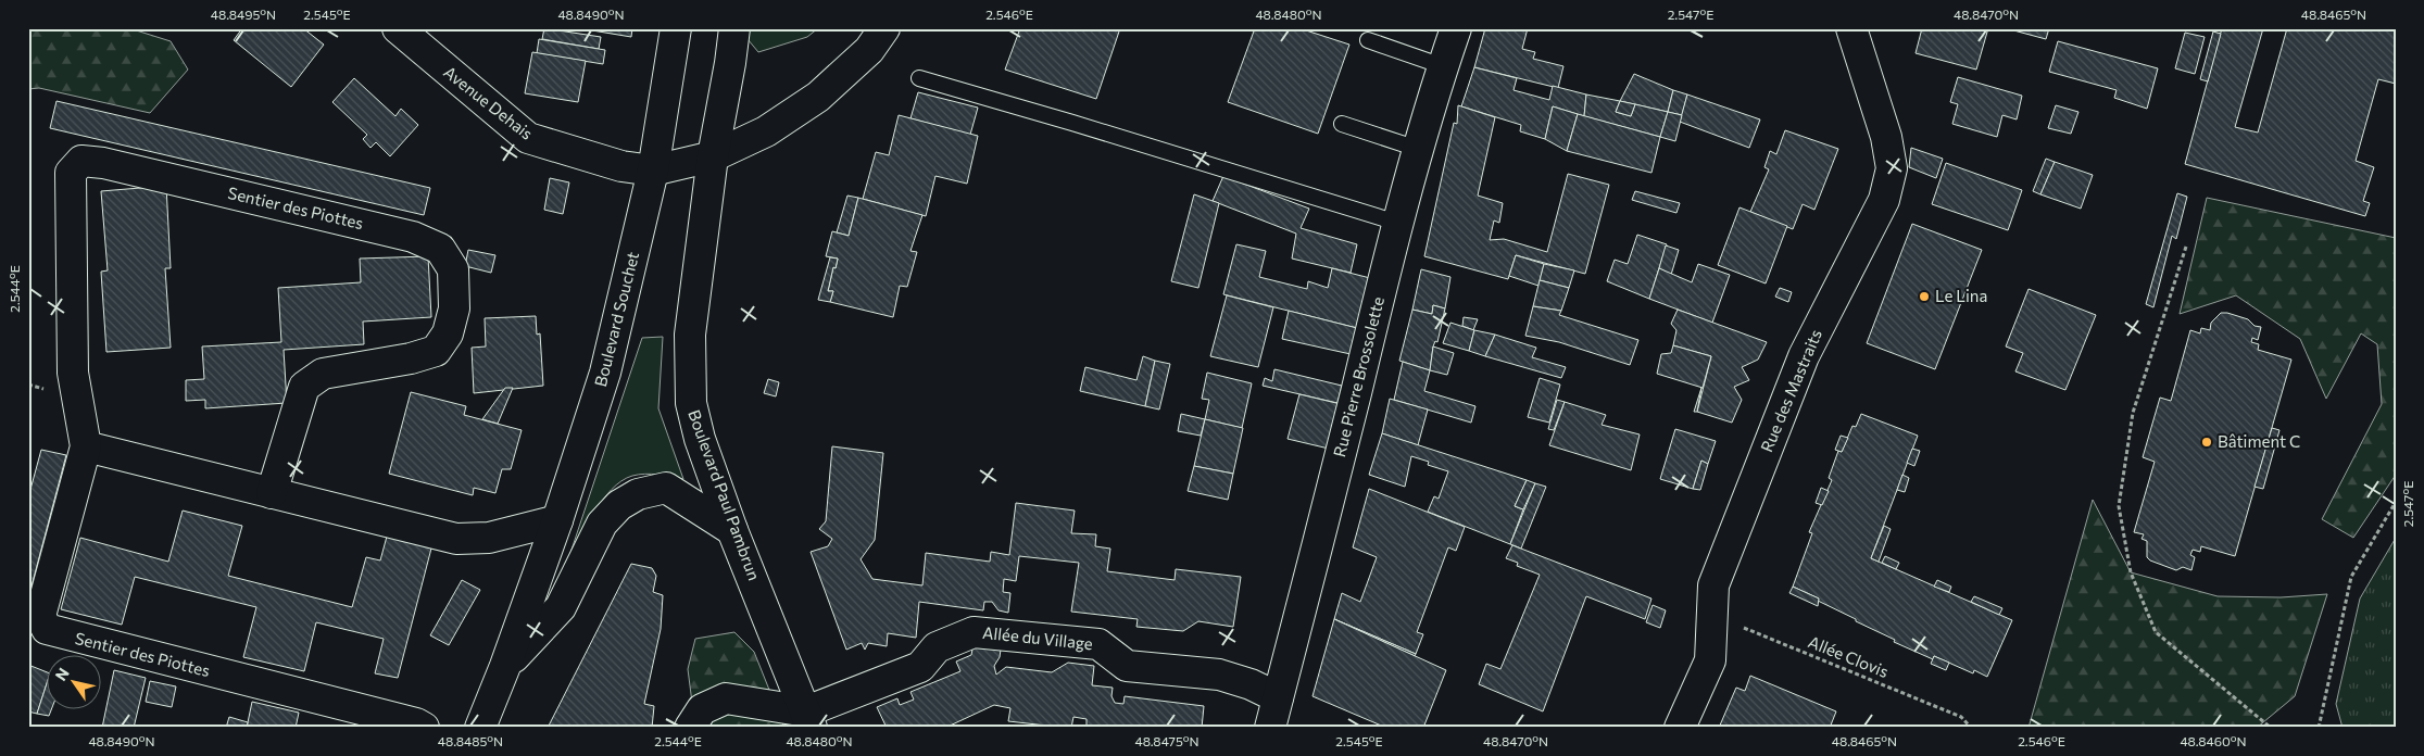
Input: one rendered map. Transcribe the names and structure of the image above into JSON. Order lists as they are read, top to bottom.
{
  "streets": {
    "street": [
      "Avenue Dehais",
      "Sentier des Piottes",
      "Boulevard Souchet",
      "Rue Pierre Brossolette",
      "Rue des Mastraits",
      "Boulevard Paul Pambrun",
      "Allée du Village"
    ],
    "path": ["Allée Clovis"]
  },
  "crossings": [
    ["Avenue Dehais", "Boulevard Souchet"],
    ["Rue Pierre Brossolette", "Allée du Village"],
    ["Rue des Mastraits", "Allée Clovis"],
    ["Boulevard Paul Pambrun", "Allée du Village"]
  ],
  "places": ["Le Lina", "Bâtiment C"],
  "north": "top left",
  "coordinates": [
    "48.8495°N",
    "2.545°E",
    "48.8490°N",
    "2.546°E",
    "48.8480°N",
    "2.547°E",
    "48.8470°N",
    "48.8465°N",
    "2.544°E",
    "48.8485°N",
    "48.8475°N",
    "48.8460°N"
  ]
}
